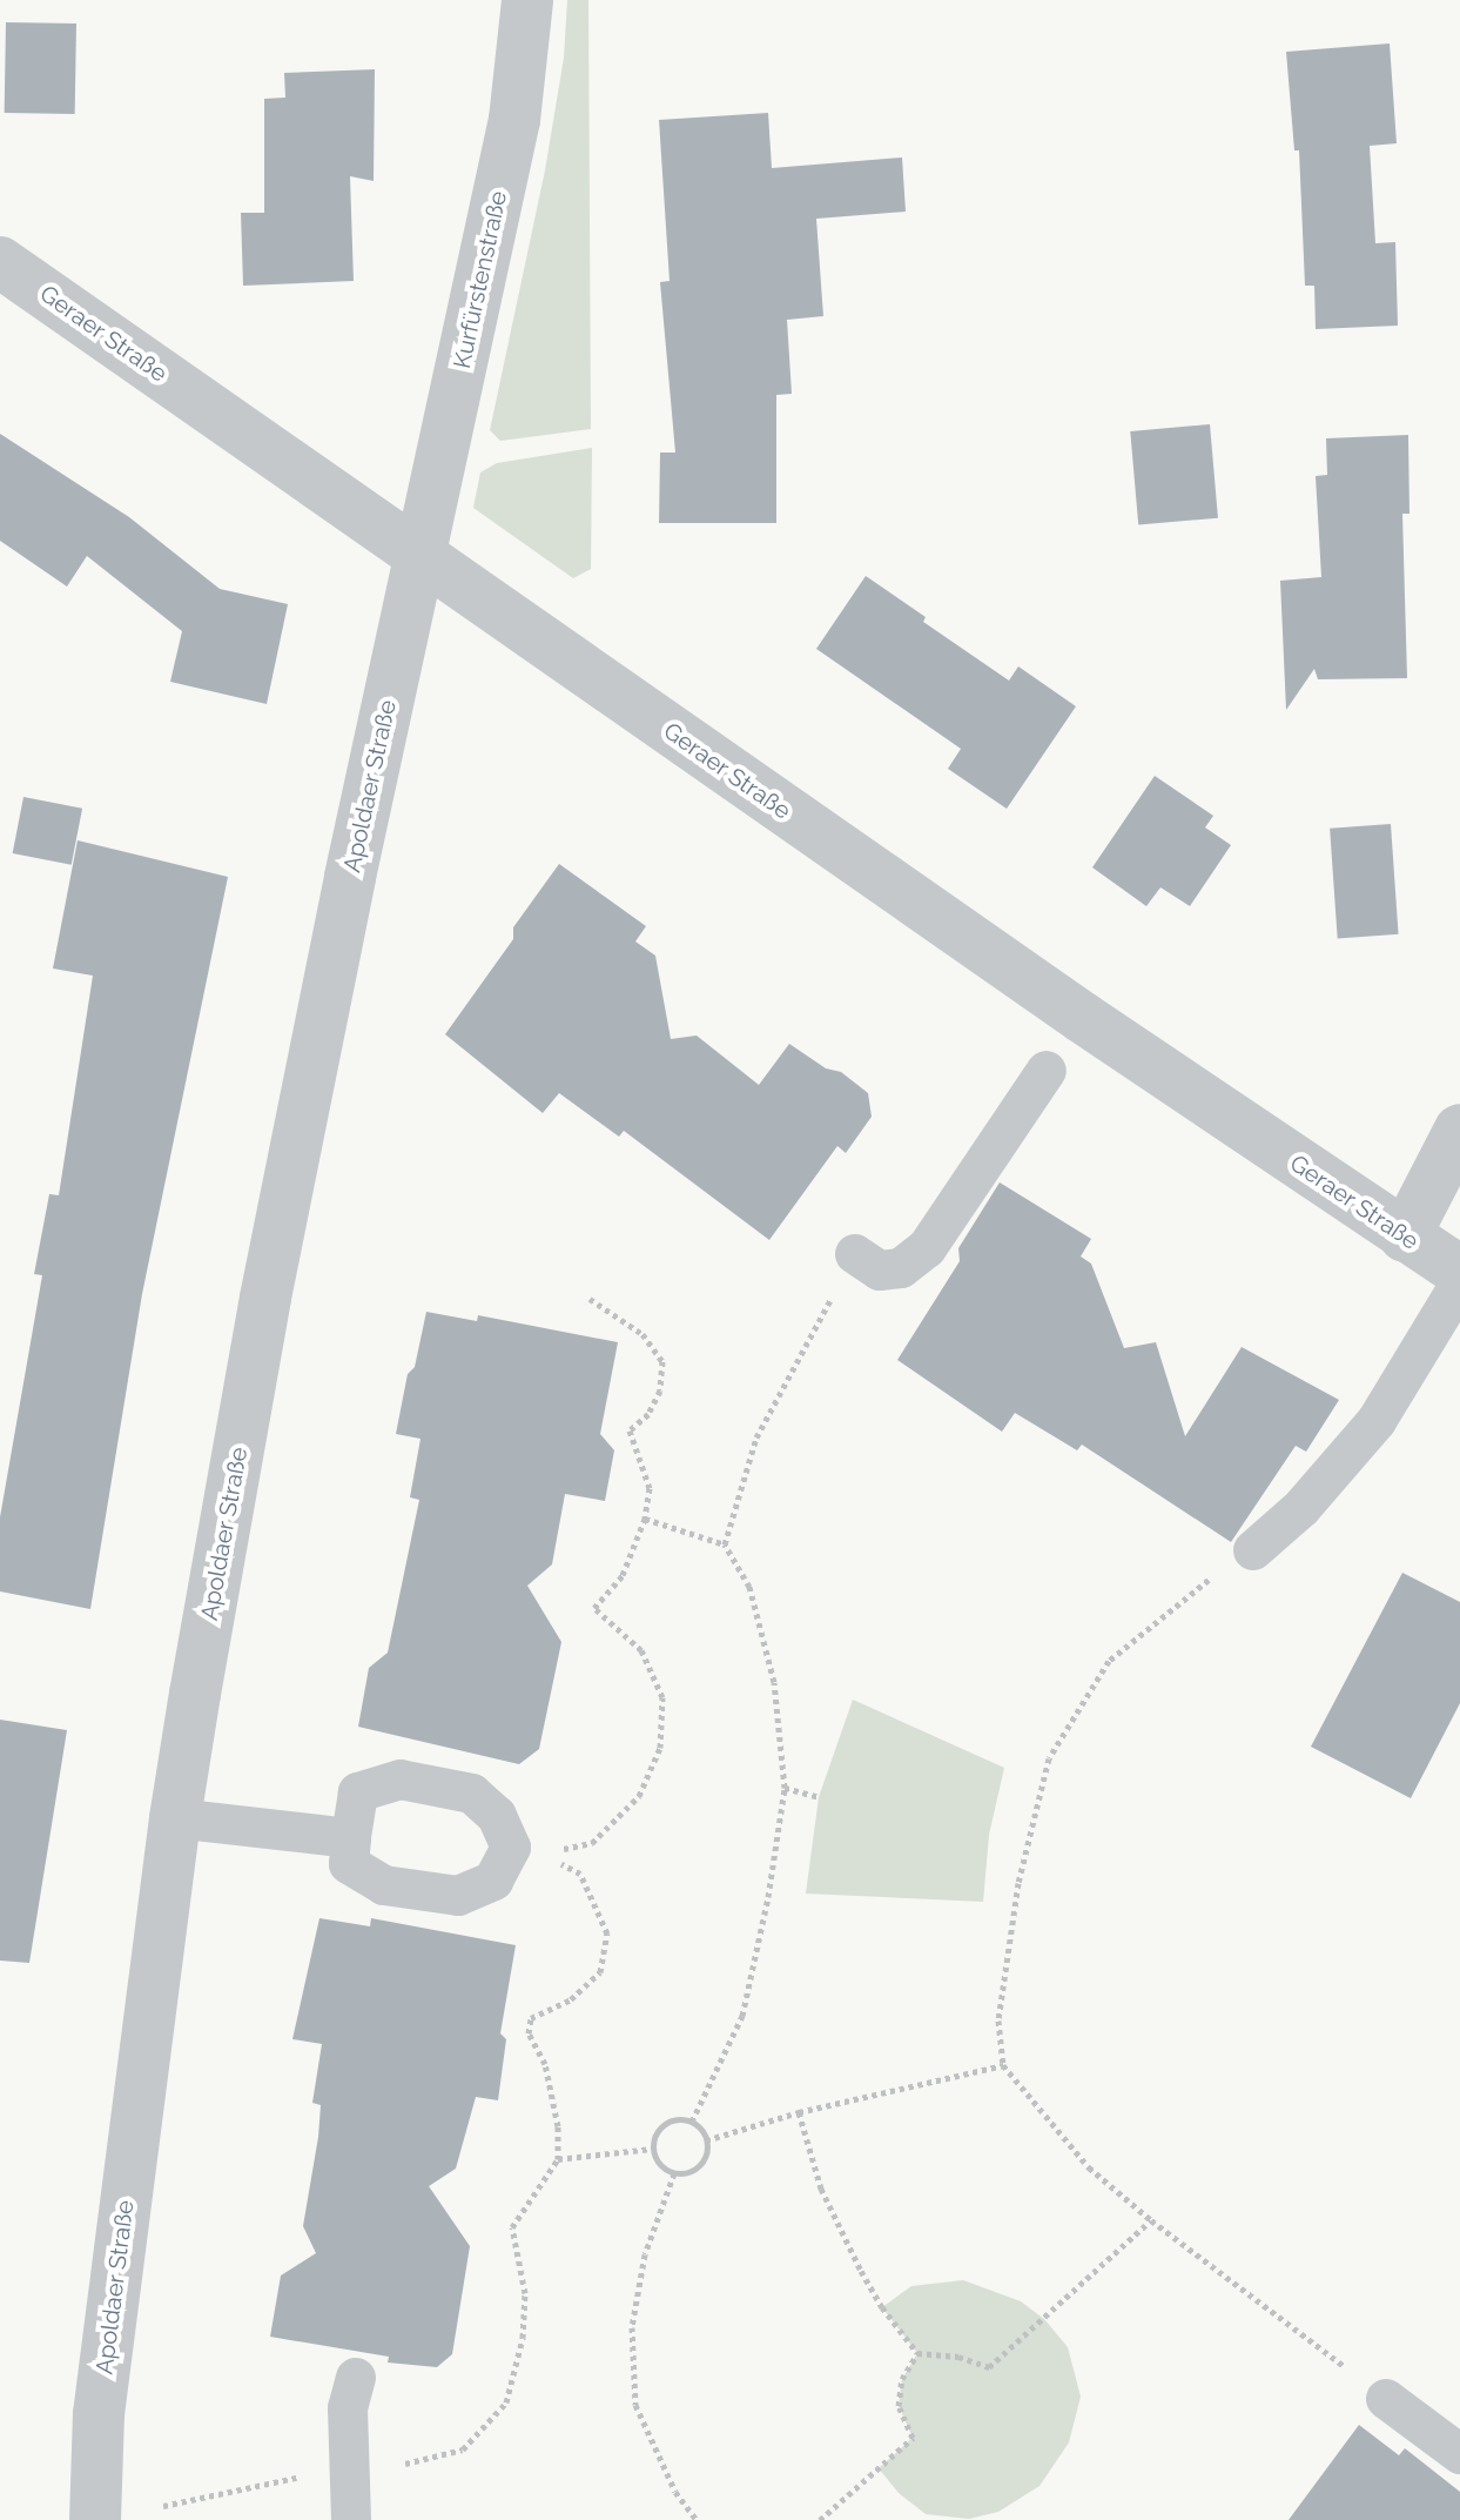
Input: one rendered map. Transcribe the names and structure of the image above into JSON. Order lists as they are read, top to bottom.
{
  "streets": {
    "street": ["Kurfürstenstraße", "Geraer Straße", "Apoldaer Straße"]
  },
  "crossings": [
    ["Kurfürstenstraße", "Geraer Straße"],
    ["Kurfürstenstraße", "Apoldaer Straße"],
    ["Geraer Straße", "Apoldaer Straße"]
  ]
}
